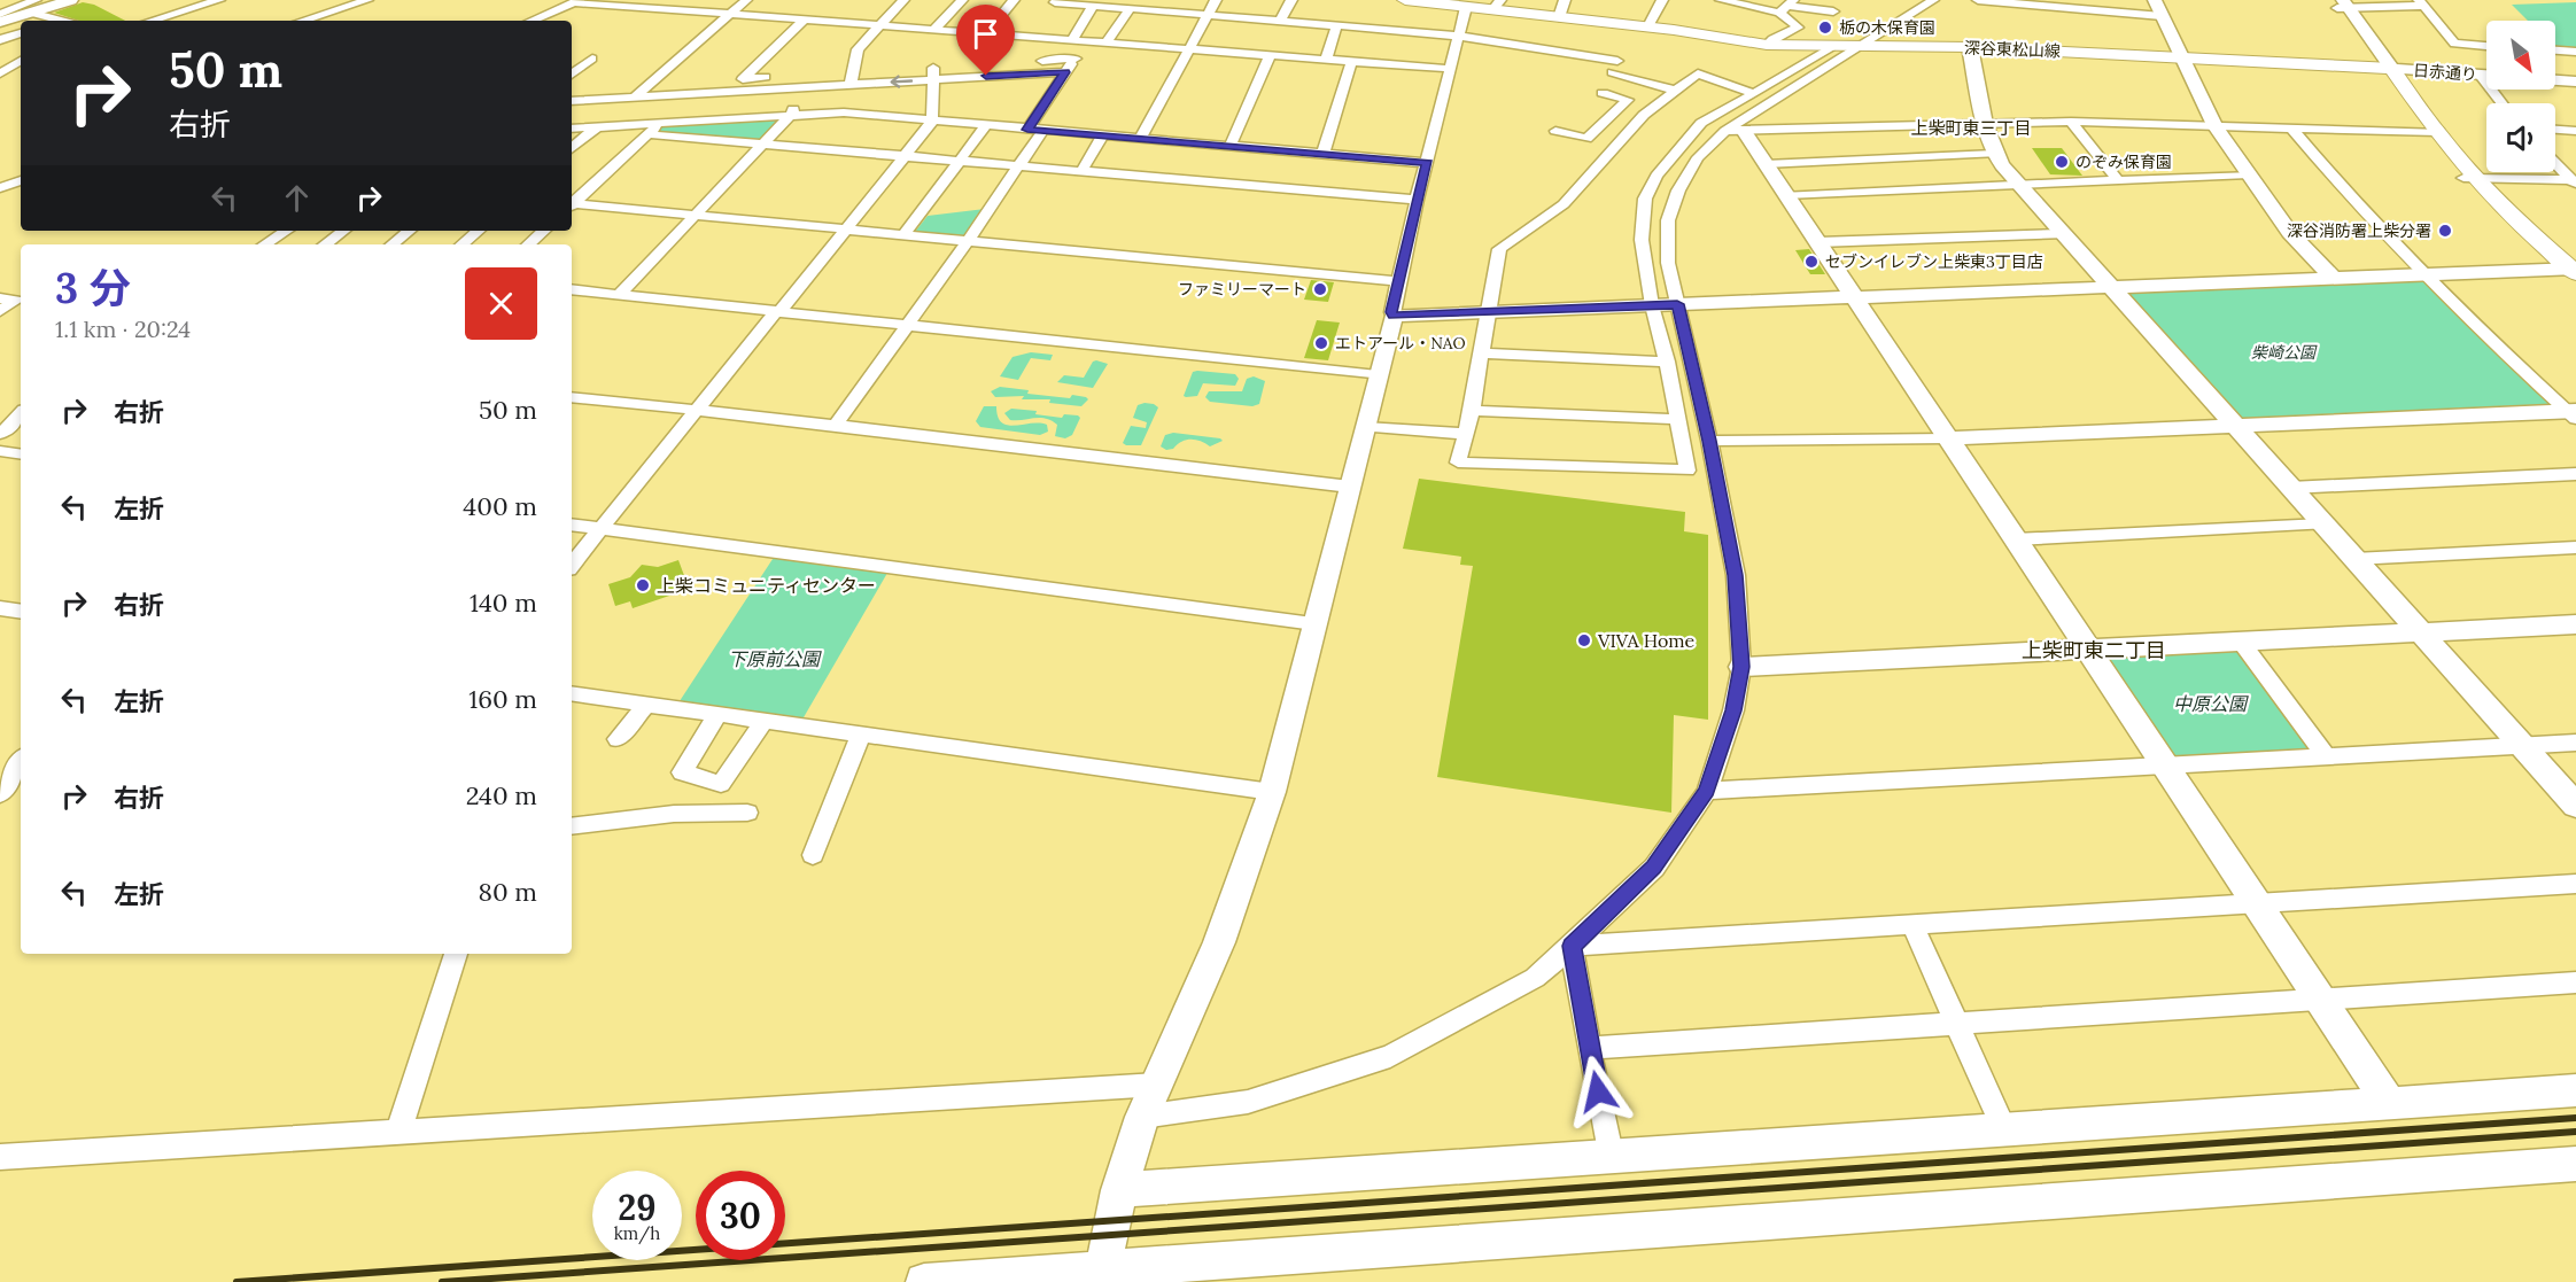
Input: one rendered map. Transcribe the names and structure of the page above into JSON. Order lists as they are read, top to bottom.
{
  "streets": {
    "main road": ["深谷東松山線"],
    "street": ["日赤通り"]
  },
  "crossings": [
    ["深谷東松山線", "日赤通り"]
  ],
  "districts": ["上柴町東三丁目", "上柴町東二丁目"],
  "parks": ["柴崎公園", "下原前公園", "中原公園"],
  "places": [
    "栃の木保育園",
    "のぞみ保育園",
    "深谷消防署上柴分署",
    "セブンイレブン上柴東3丁目店",
    "ファミリーマート",
    "エトアール・NAO",
    "上柴コミュニティセンター",
    "VIVA Home"
  ],
  "north": "bottom right",
  "page": {
    "turn": ["50 m", "右折"],
    "heading": ["3 分", "1.1 km · 20:24"],
    "list": [
      {
        "name": "右折",
        "value": "50 m"
      },
      {
        "name": "左折",
        "value": "400 m"
      },
      {
        "name": "右折",
        "value": "140 m"
      },
      {
        "name": "左折",
        "value": "160 m"
      },
      {
        "name": "右折",
        "value": "240 m"
      },
      {
        "name": "左折",
        "value": "80 m"
      }
    ],
    "speed": "29 km/h",
    "limit": "30"
  }
}
